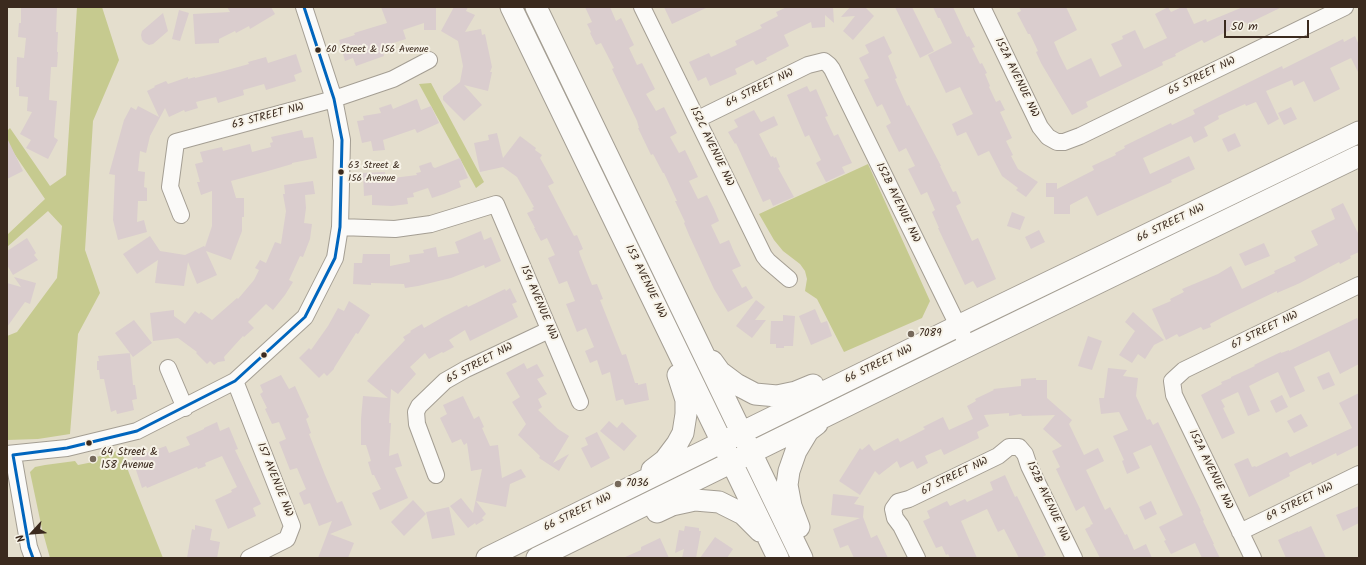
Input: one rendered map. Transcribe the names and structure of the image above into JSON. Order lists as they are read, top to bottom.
{
  "streets": {
    "main road": ["66 STREET NW", "153 AVENUE NW"],
    "street": [
      "65 STREET NW",
      "152A AVENUE NW",
      "64 STREET NW",
      "63 STREET NW",
      "152C AVENUE NW",
      "152B AVENUE NW",
      "154 AVENUE NW",
      "67 STREET NW",
      "157 AVENUE NW",
      "69 STREET NW"
    ]
  },
  "crossings": [
    ["65 STREET NW", "152A AVENUE NW"],
    ["65 STREET NW", "154 AVENUE NW"],
    ["152A AVENUE NW", "67 STREET NW"],
    ["152A AVENUE NW", "69 STREET NW"],
    ["64 STREET NW", "152C AVENUE NW"],
    ["64 STREET NW", "152B AVENUE NW"],
    ["152B AVENUE NW", "66 STREET NW"],
    ["152B AVENUE NW", "67 STREET NW"],
    ["66 STREET NW", "153 AVENUE NW"]
  ],
  "places": [
    "60 Street & 156 Avenue",
    "63 Street & 156 Avenue",
    "7089",
    "64 Street & 158 Avenue",
    "7036"
  ],
  "scale_bar": "50 m",
  "north": "bottom left"
}
